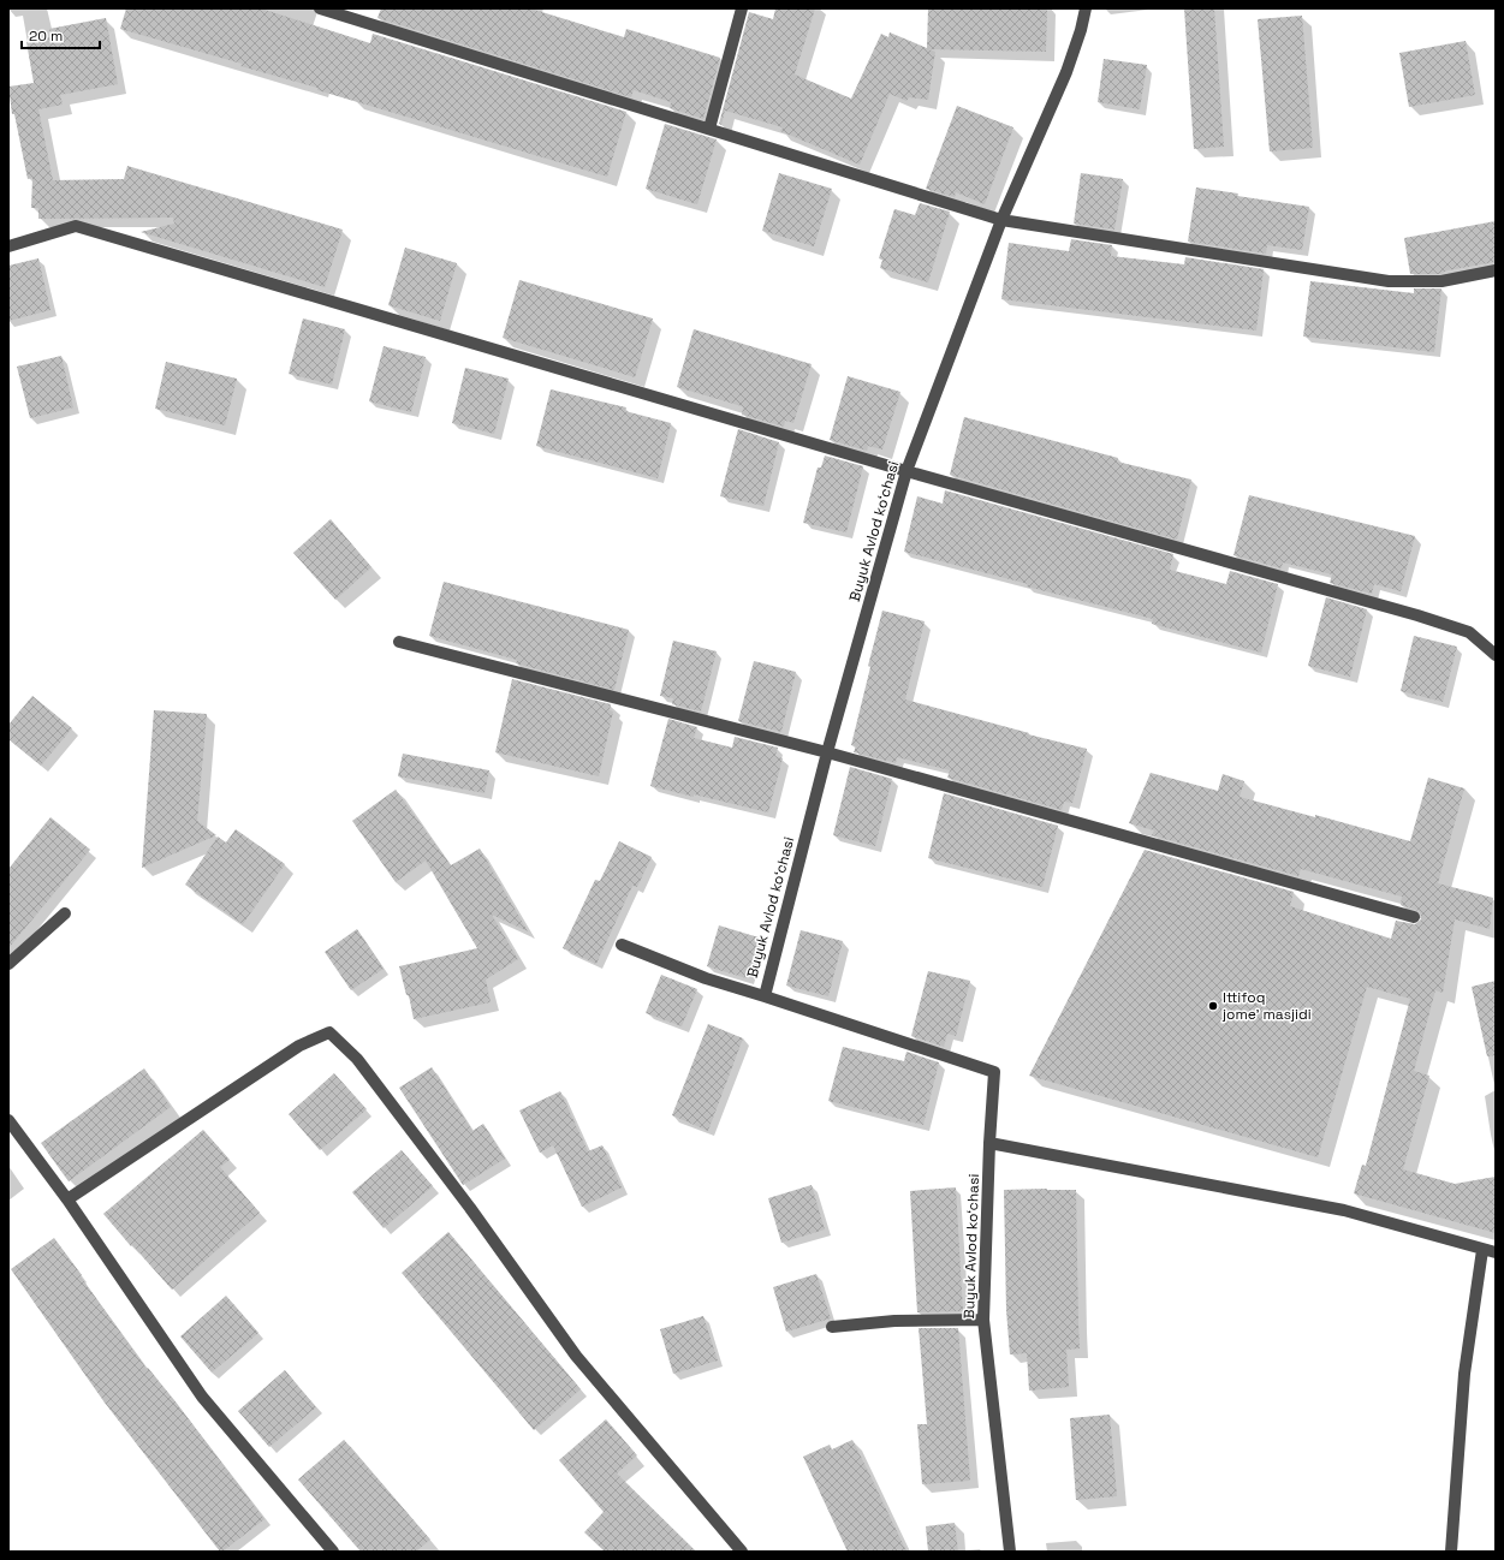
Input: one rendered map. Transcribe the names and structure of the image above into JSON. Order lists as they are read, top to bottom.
{
  "streets": {
    "street": ["Buyuk Avlod koʻchasi"]
  },
  "places": ["Ittifoq jome’ masjidi"],
  "scale_bar": "20 m"
}
